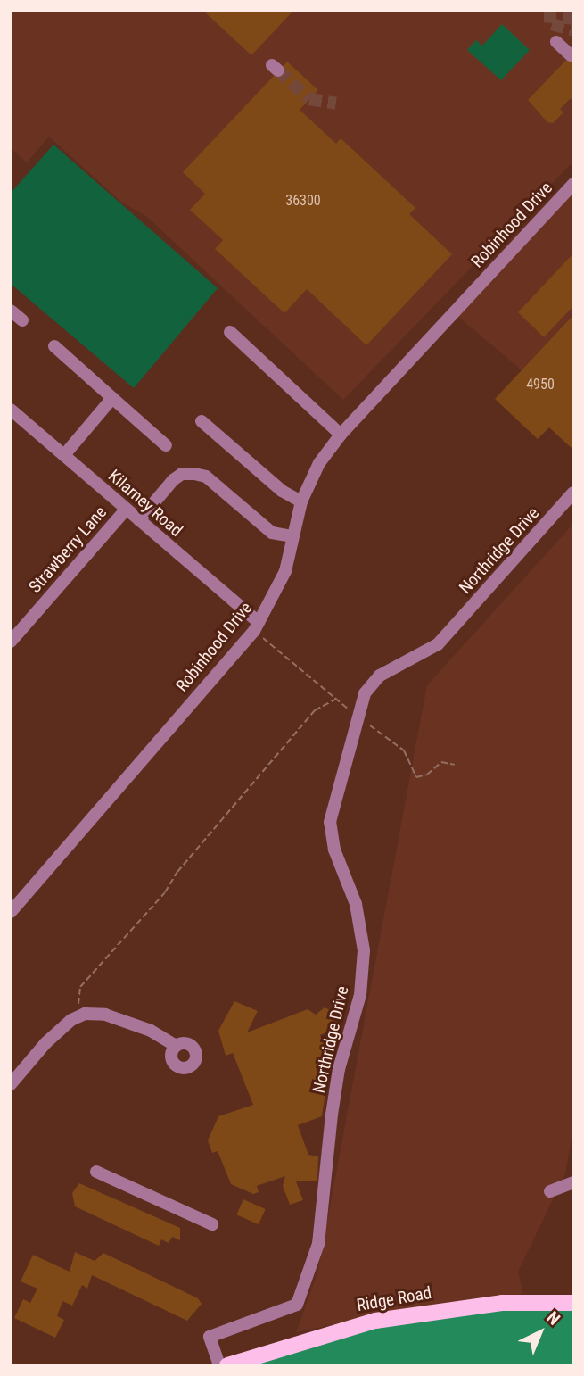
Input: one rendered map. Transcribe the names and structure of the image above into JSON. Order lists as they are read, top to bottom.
{
  "streets": {
    "main road": ["Ridge Road"],
    "street": [
      "Robinhood Drive",
      "Kilarney Road",
      "Strawberry Lane",
      "Northridge Drive"
    ]
  },
  "crossings": [
    ["Robinhood Drive", "Kilarney Road"],
    ["Kilarney Road", "Strawberry Lane"]
  ],
  "house_numbers": ["36300", "4950"],
  "north": "top right"
}
